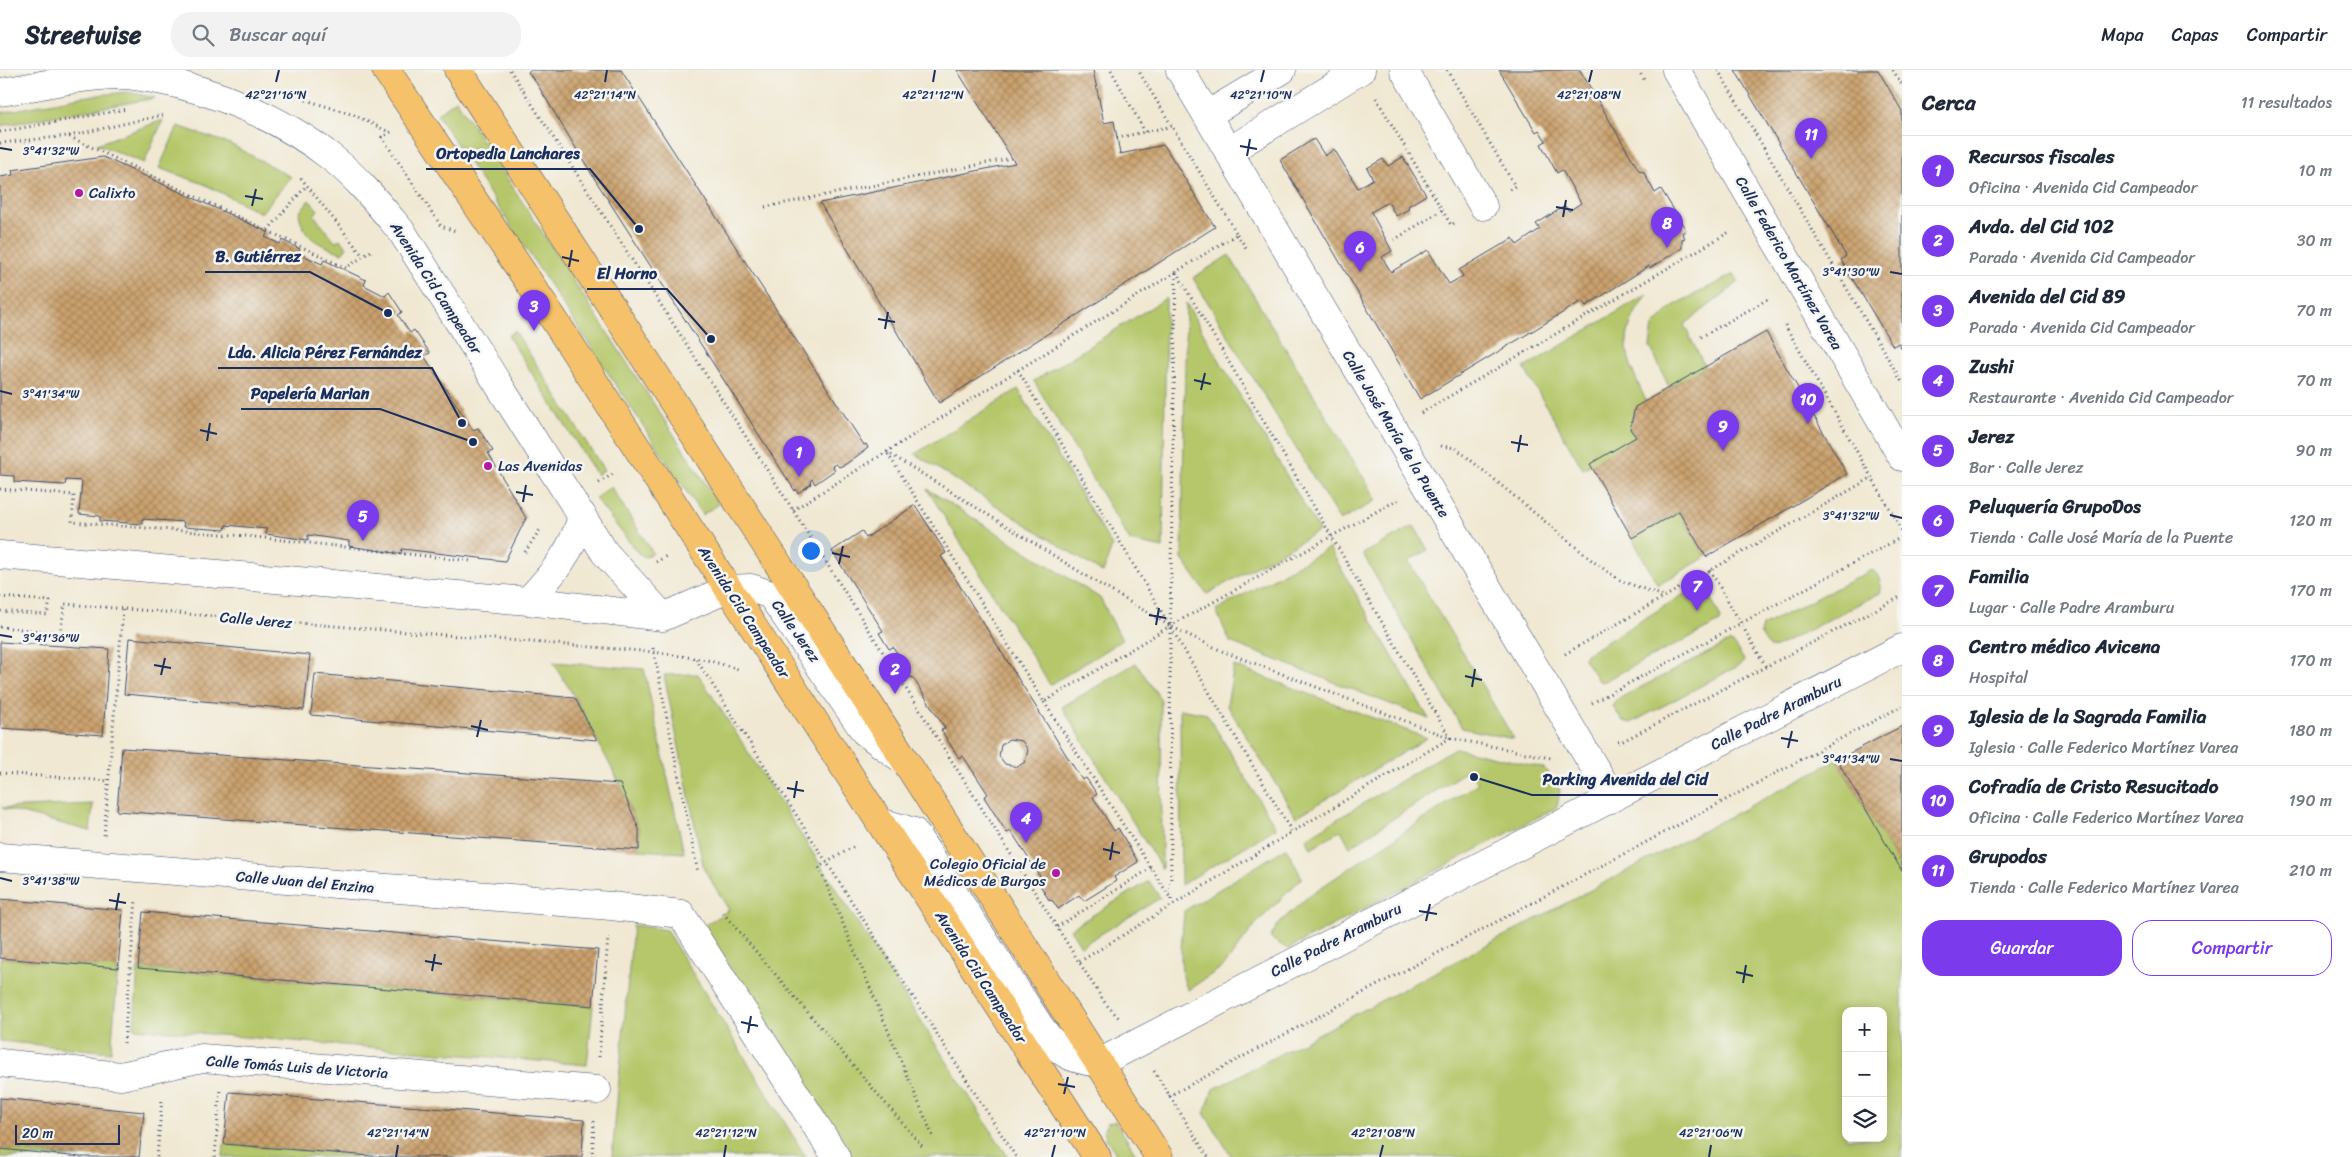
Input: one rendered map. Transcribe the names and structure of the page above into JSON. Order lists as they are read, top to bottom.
{
  "streets": {
    "main road": ["Avenida Cid Campeador"],
    "street": [
      "Calle Federico Martínez Varea",
      "Calle José María de la Puente",
      "Calle Jerez",
      "Calle Padre Aramburu",
      "Calle Juan del Enzina",
      "Calle Tomás Luis de Victoria"
    ]
  },
  "crossings": [
    ["Avenida Cid Campeador", "Calle Jerez"],
    ["Calle José María de la Puente", "Calle Padre Aramburu"]
  ],
  "places": [
    "Calixto",
    "Ortopedia Lanchares",
    "B. Gutiérrez",
    "El Horno",
    "Lda. Alicia Pérez Fernández",
    "Papelería Marian",
    "Las Avenidas",
    "Parking Avenida del Cid",
    "Colegio Oficial de Médicos de Burgos"
  ],
  "scale_bar": "20 m",
  "page": {
    "header": "Streetwise",
    "search": "Buscar aquí",
    "nav": ["Mapa", "Capas", "Compartir"],
    "heading": ["Cerca", "11 resultados"],
    "pins": [
      "11",
      "8",
      "6",
      "3",
      "10",
      "9",
      "1",
      "5",
      "7",
      "2",
      "4"
    ],
    "list": [
      {
        "mark": "1",
        "name": "Recursos fiscales",
        "note": "Oficina · Avenida Cid Campeador",
        "value": "10 m"
      },
      {
        "mark": "2",
        "name": "Avda. del Cid 102",
        "note": "Parada · Avenida Cid Campeador",
        "value": "30 m"
      },
      {
        "mark": "3",
        "name": "Avenida del Cid 89",
        "note": "Parada · Avenida Cid Campeador",
        "value": "70 m"
      },
      {
        "mark": "4",
        "name": "Zushi",
        "note": "Restaurante · Avenida Cid Campeador",
        "value": "70 m"
      },
      {
        "mark": "5",
        "name": "Jerez",
        "note": "Bar · Calle Jerez",
        "value": "90 m"
      },
      {
        "mark": "6",
        "name": "Peluquería GrupoDos",
        "note": "Tienda · Calle José María de la Puente",
        "value": "120 m"
      },
      {
        "mark": "7",
        "name": "Familia",
        "note": "Lugar · Calle Padre Aramburu",
        "value": "170 m"
      },
      {
        "mark": "8",
        "name": "Centro médico Avicena",
        "note": "Hospital",
        "value": "170 m"
      },
      {
        "mark": "9",
        "name": "Iglesia de la Sagrada Familia",
        "note": "Iglesia · Calle Federico Martínez Varea",
        "value": "180 m"
      },
      {
        "mark": "10",
        "name": "Cofradía de Cristo Resucitado",
        "note": "Oficina · Calle Federico Martínez Varea",
        "value": "190 m"
      },
      {
        "mark": "11",
        "name": "Grupodos",
        "note": "Tienda · Calle Federico Martínez Varea",
        "value": "210 m"
      }
    ],
    "buttons": ["Guardar", "Compartir"],
    "map_buttons": ["+", "−"],
    "scale": "20 m"
  },
  "coordinates": [
    "42°21'16\"N",
    "42°21'14\"N",
    "42°21'12\"N",
    "42°21'10\"N",
    "42°21'08\"N",
    "3°41'32\"W",
    "3°41'30\"W",
    "3°41'34\"W",
    "3°41'36\"W",
    "3°41'38\"W",
    "42°21'06\"N"
  ]
}
